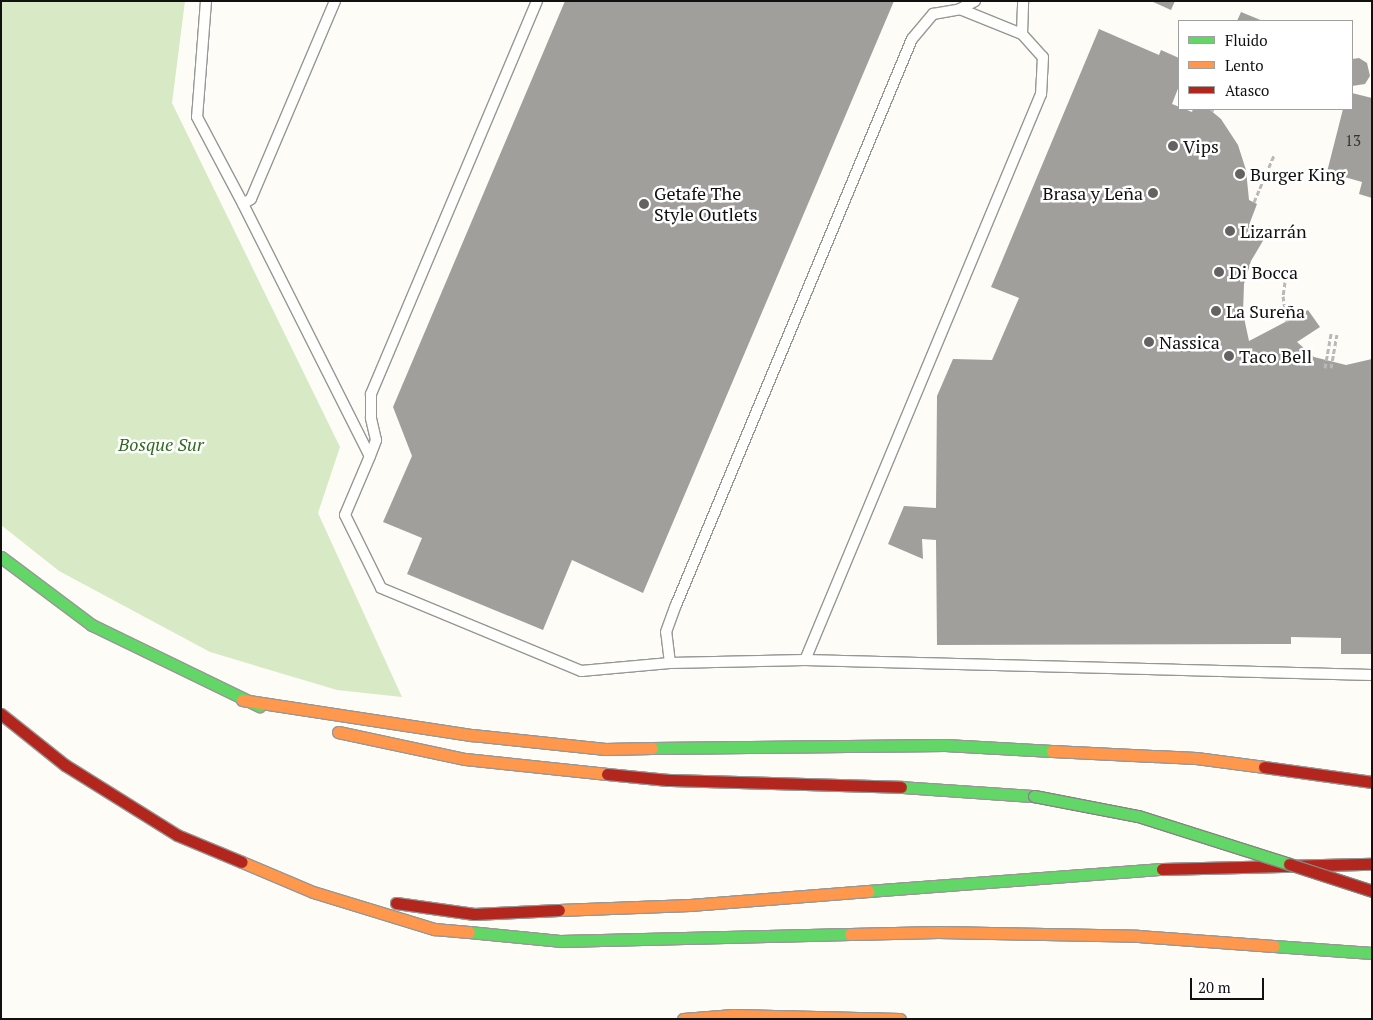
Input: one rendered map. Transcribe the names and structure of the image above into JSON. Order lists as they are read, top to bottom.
{
  "parks": ["Bosque Sur"],
  "places": [
    "Vips",
    "Burger King",
    "Brasa y Leña",
    "Getafe The Style Outlets",
    "Lizarrán",
    "Di Bocca",
    "La Sureña",
    "Nassica",
    "Taco Bell"
  ],
  "house_numbers": ["13"],
  "legend": ["Fluido", "Lento", "Atasco"],
  "scale_bar": "20 m"
}
